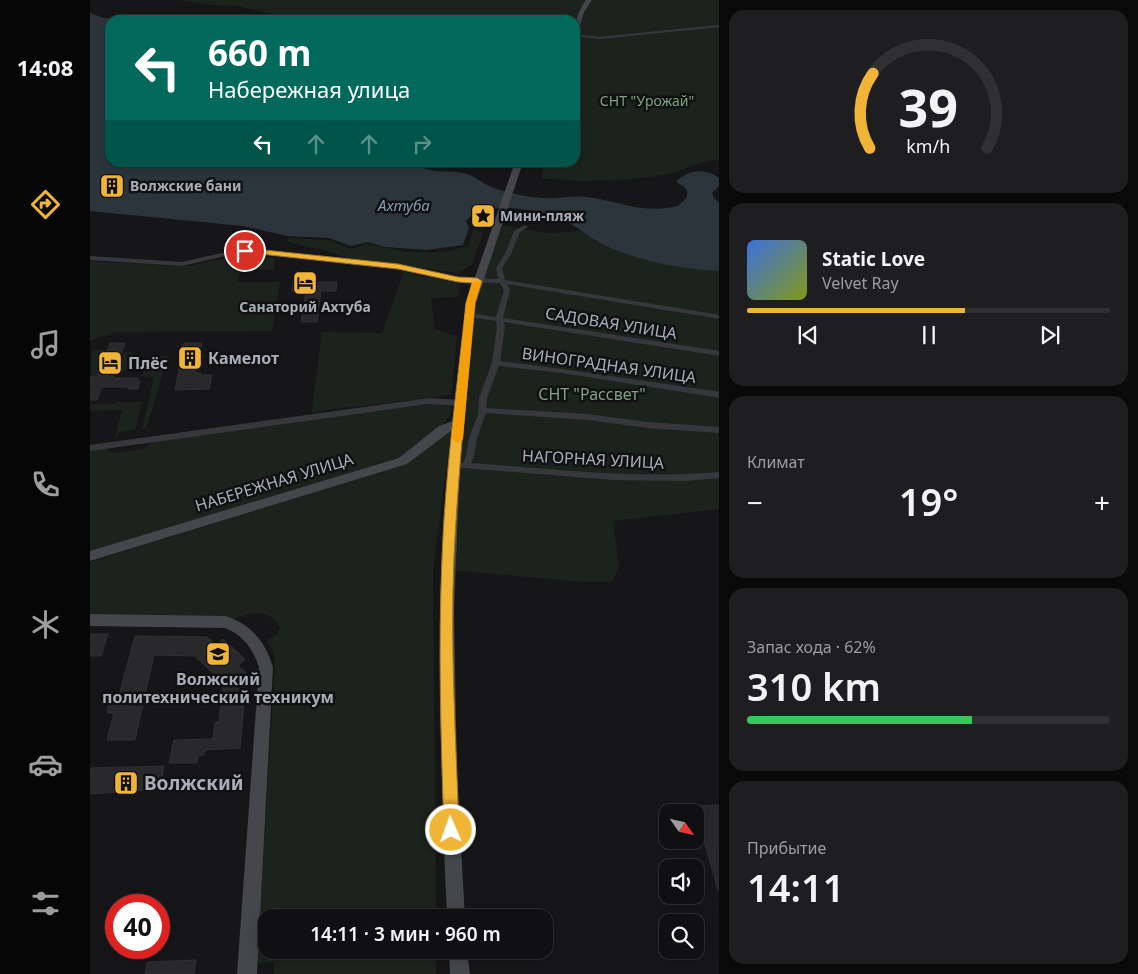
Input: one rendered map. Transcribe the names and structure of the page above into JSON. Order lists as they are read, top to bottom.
{
  "streets": {
    "street": [
      "САДОВАЯ УЛИЦА",
      "ВИНОГРАДНАЯ УЛИЦА",
      "НАГОРНАЯ УЛИЦА",
      "НАБЕРЕЖНАЯ УЛИЦА"
    ]
  },
  "water": ["Ахтуба"],
  "parks": ["СНТ \"Урожай\"", "СНТ \"Рассвет\""],
  "places": {
    "building": ["Волжские бани", "Камелот", "Волжский"],
    "place": ["Мини-пляж"],
    "hotel": ["Санаторий Ахтуба", "Плёс"],
    "school or university": ["Волжский политехнический техникум"]
  },
  "north": "bottom right",
  "page": {
    "tabs": "14:08",
    "turn": ["660 m", "Набережная улица"],
    "song": ["Static Love", "Velvet Ray"],
    "tile": [
      "Климат",
      ["Запас хода · 62%", "310 km"],
      ["Прибытие", "14:11"]
    ],
    "heat": ["−", "19°", "+"],
    "limit": "40",
    "trip": "14:11 · 3 мин · 960 m",
    "gauge": ["39", "km/h"]
  }
}
